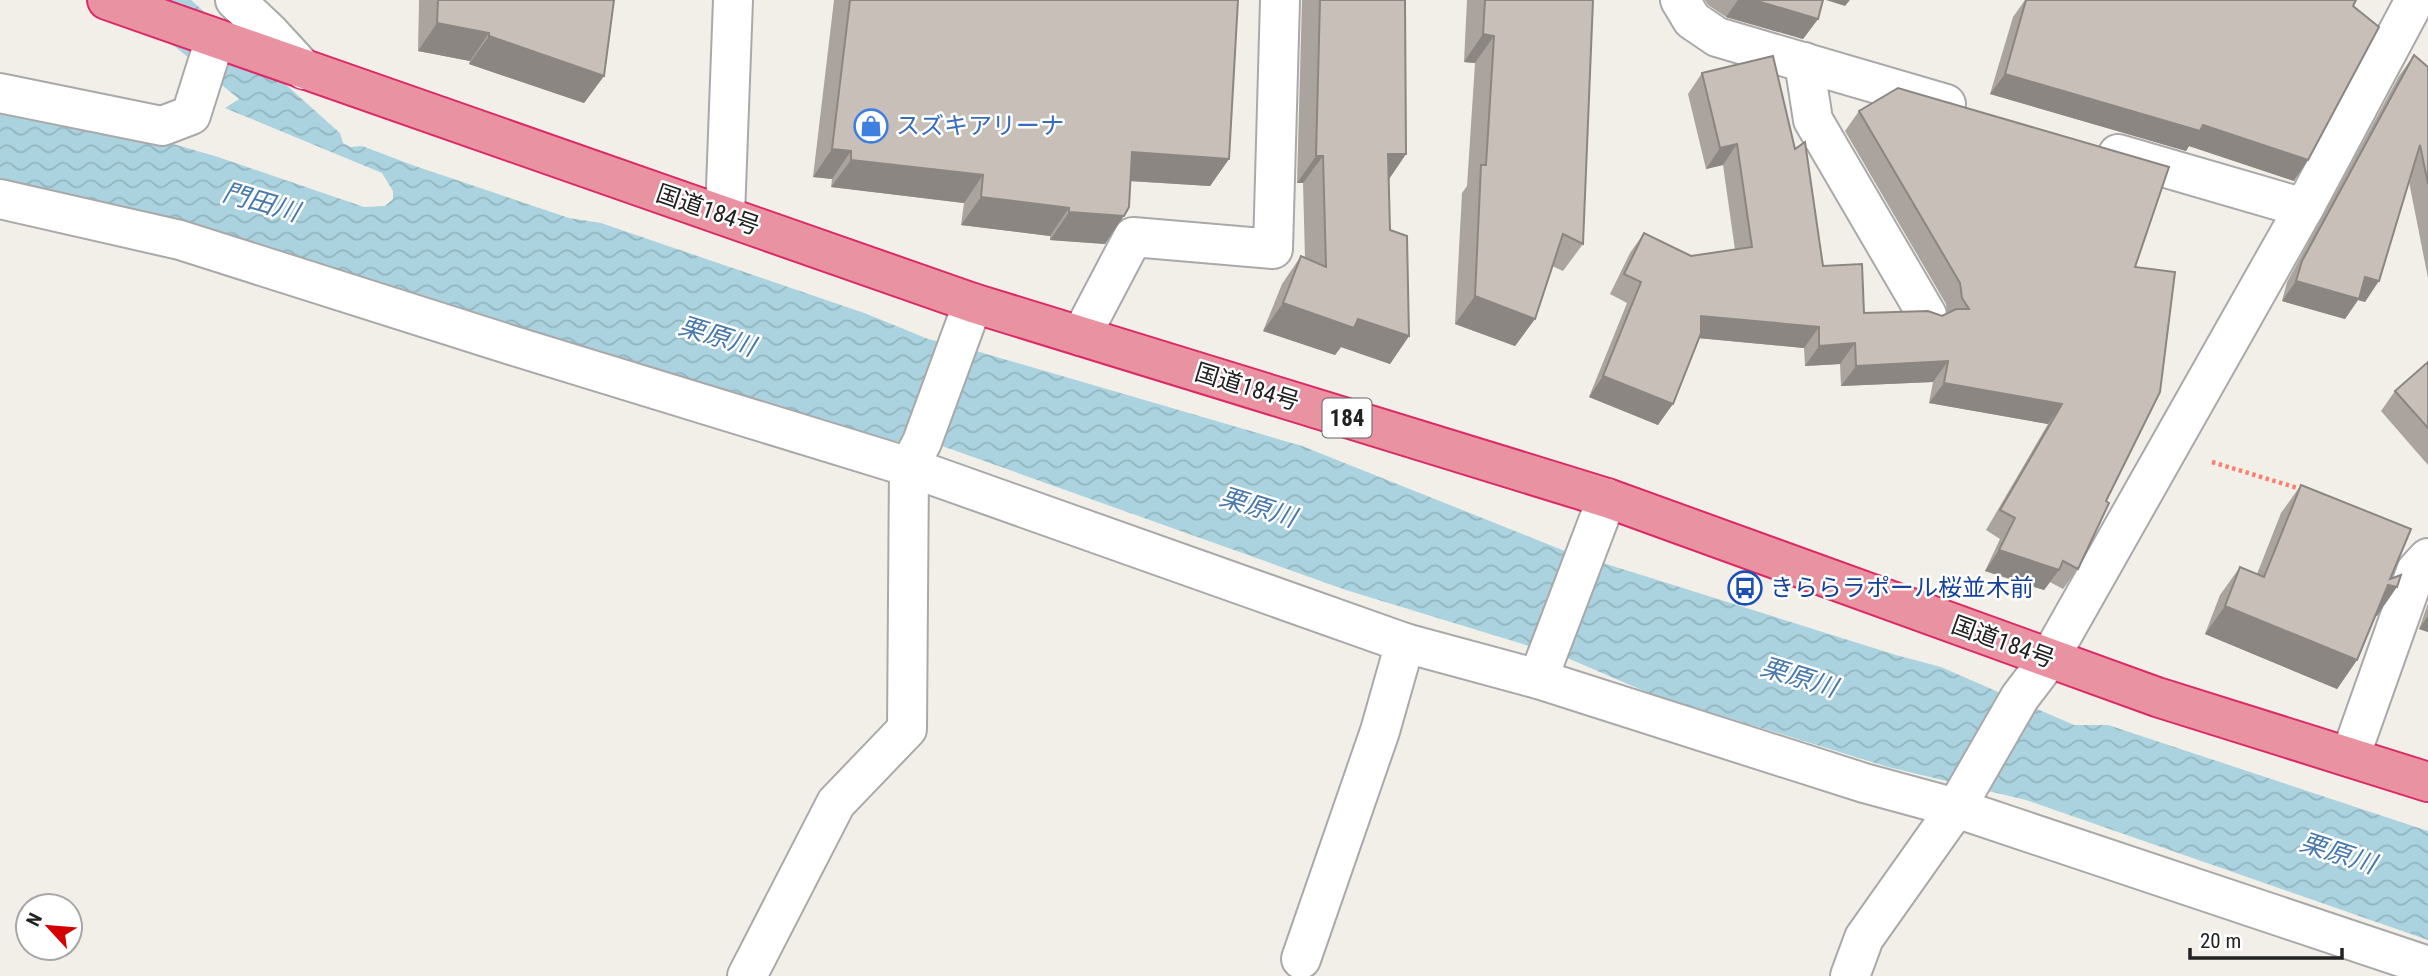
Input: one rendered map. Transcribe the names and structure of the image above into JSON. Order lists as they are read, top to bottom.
{
  "streets": {
    "highway": ["国道184号", "184"]
  },
  "water": ["門田川", "栗原川"],
  "places": {
    "shop": ["スズキアリーナ"],
    "bus stop": ["きららラポール桜並木前"]
  },
  "scale_bar": "20 m",
  "north": "top left"
}
